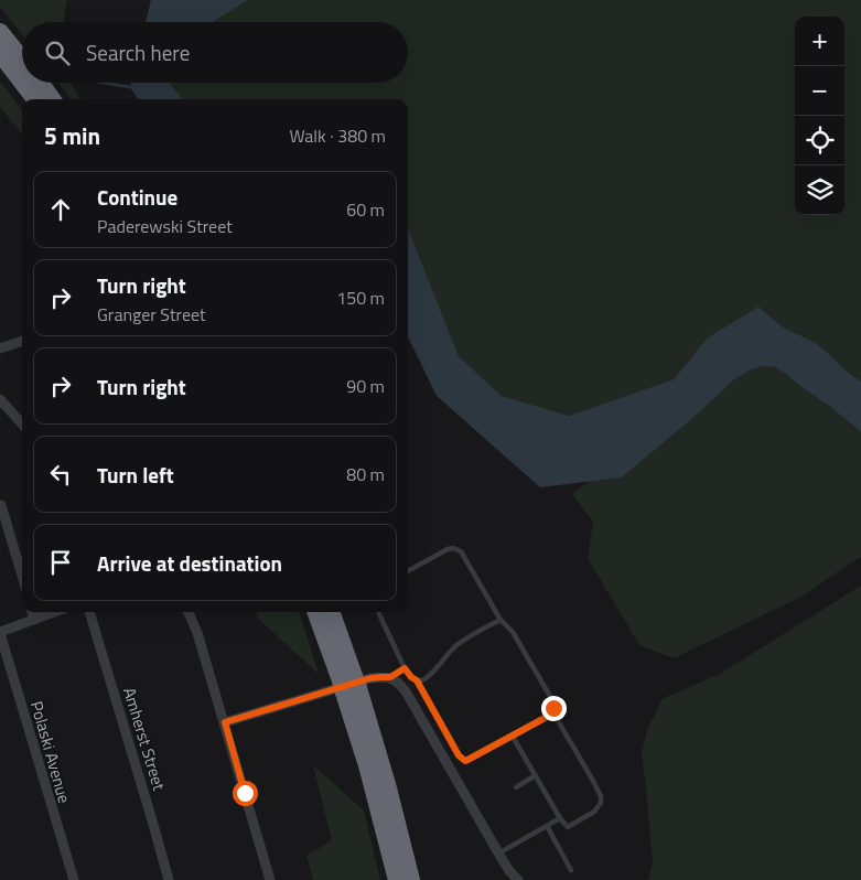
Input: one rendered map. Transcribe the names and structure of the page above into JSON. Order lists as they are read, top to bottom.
{
  "streets": {
    "street": ["Amherst Street", "Polaski Avenue"]
  },
  "page": {
    "map_buttons": ["+", "−"],
    "search": "Search here",
    "heading": ["5 min", "Walk · 380 m"],
    "list": [
      ["Continue", "Paderewski Street", "60 m"],
      ["Turn right", "Granger Street", "150 m"],
      ["Turn right", "90 m"],
      ["Turn left", "80 m"],
      "Arrive at destination"
    ]
  }
}
